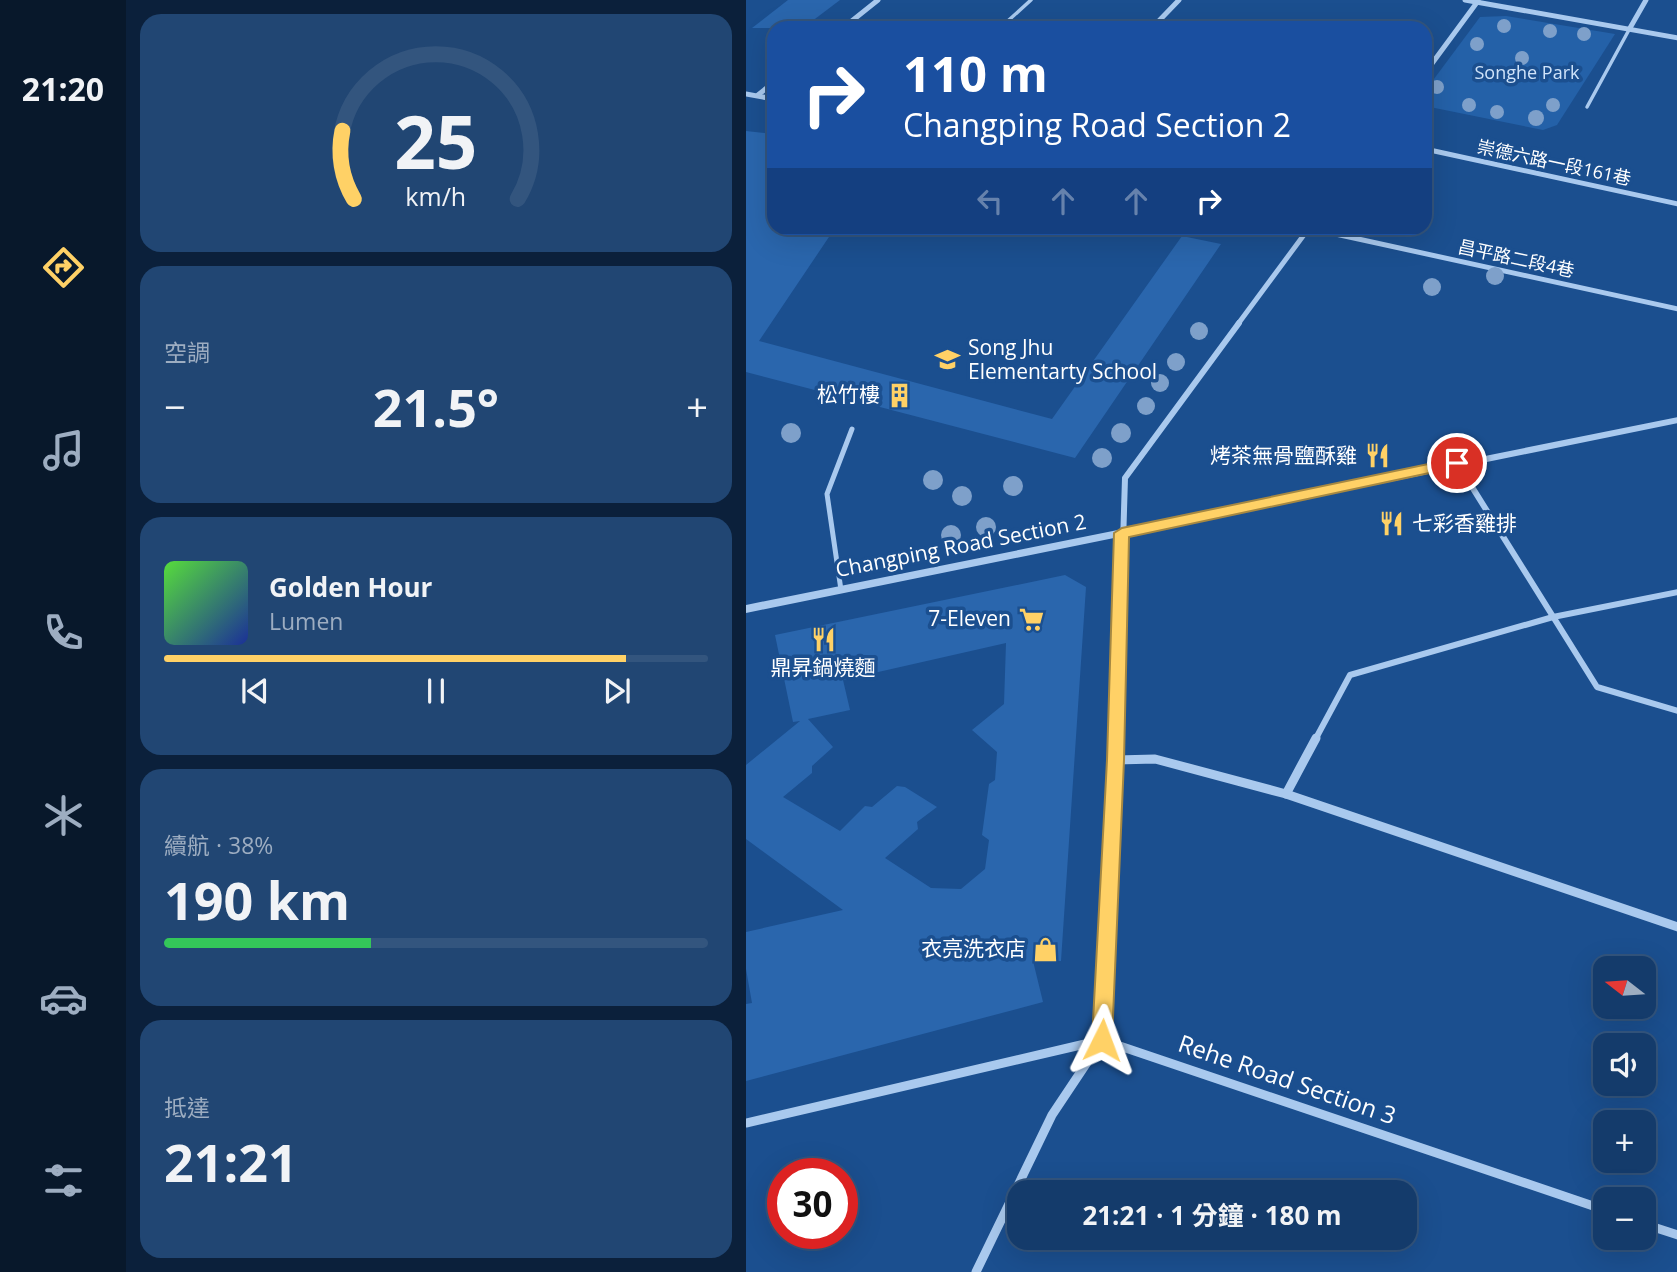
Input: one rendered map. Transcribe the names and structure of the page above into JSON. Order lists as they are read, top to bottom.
{
  "streets": {
    "street": [
      "崇德六路一段161巷",
      "昌平路二段4巷",
      "Changping Road Section 2",
      "Rehe Road Section 3"
    ]
  },
  "parks": ["Songhe Park"],
  "places": {
    "school or university": ["Song Jhu Elementarty School"],
    "building": ["松竹樓"],
    "restaurant": ["烤茶無骨鹽酥雞", "七彩香雞排", "鼎昇鍋燒麵"],
    "supermarket": ["7-Eleven"],
    "shop": ["衣亮洗衣店"]
  },
  "north": "left",
  "page": {
    "tabs": "21:20",
    "turn": ["110 m", "Changping Road Section 2"],
    "tile": [
      "空調",
      ["續航 · 38%", "190 km"],
      ["抵達", "21:21"]
    ],
    "heat": ["−", "21.5°", "+"],
    "song": ["Golden Hour", "Lumen"],
    "map_buttons": ["+", "−"],
    "limit": "30",
    "trip": "21:21 · 1 分鐘 · 180 m",
    "gauge": ["25", "km/h"]
  }
}
